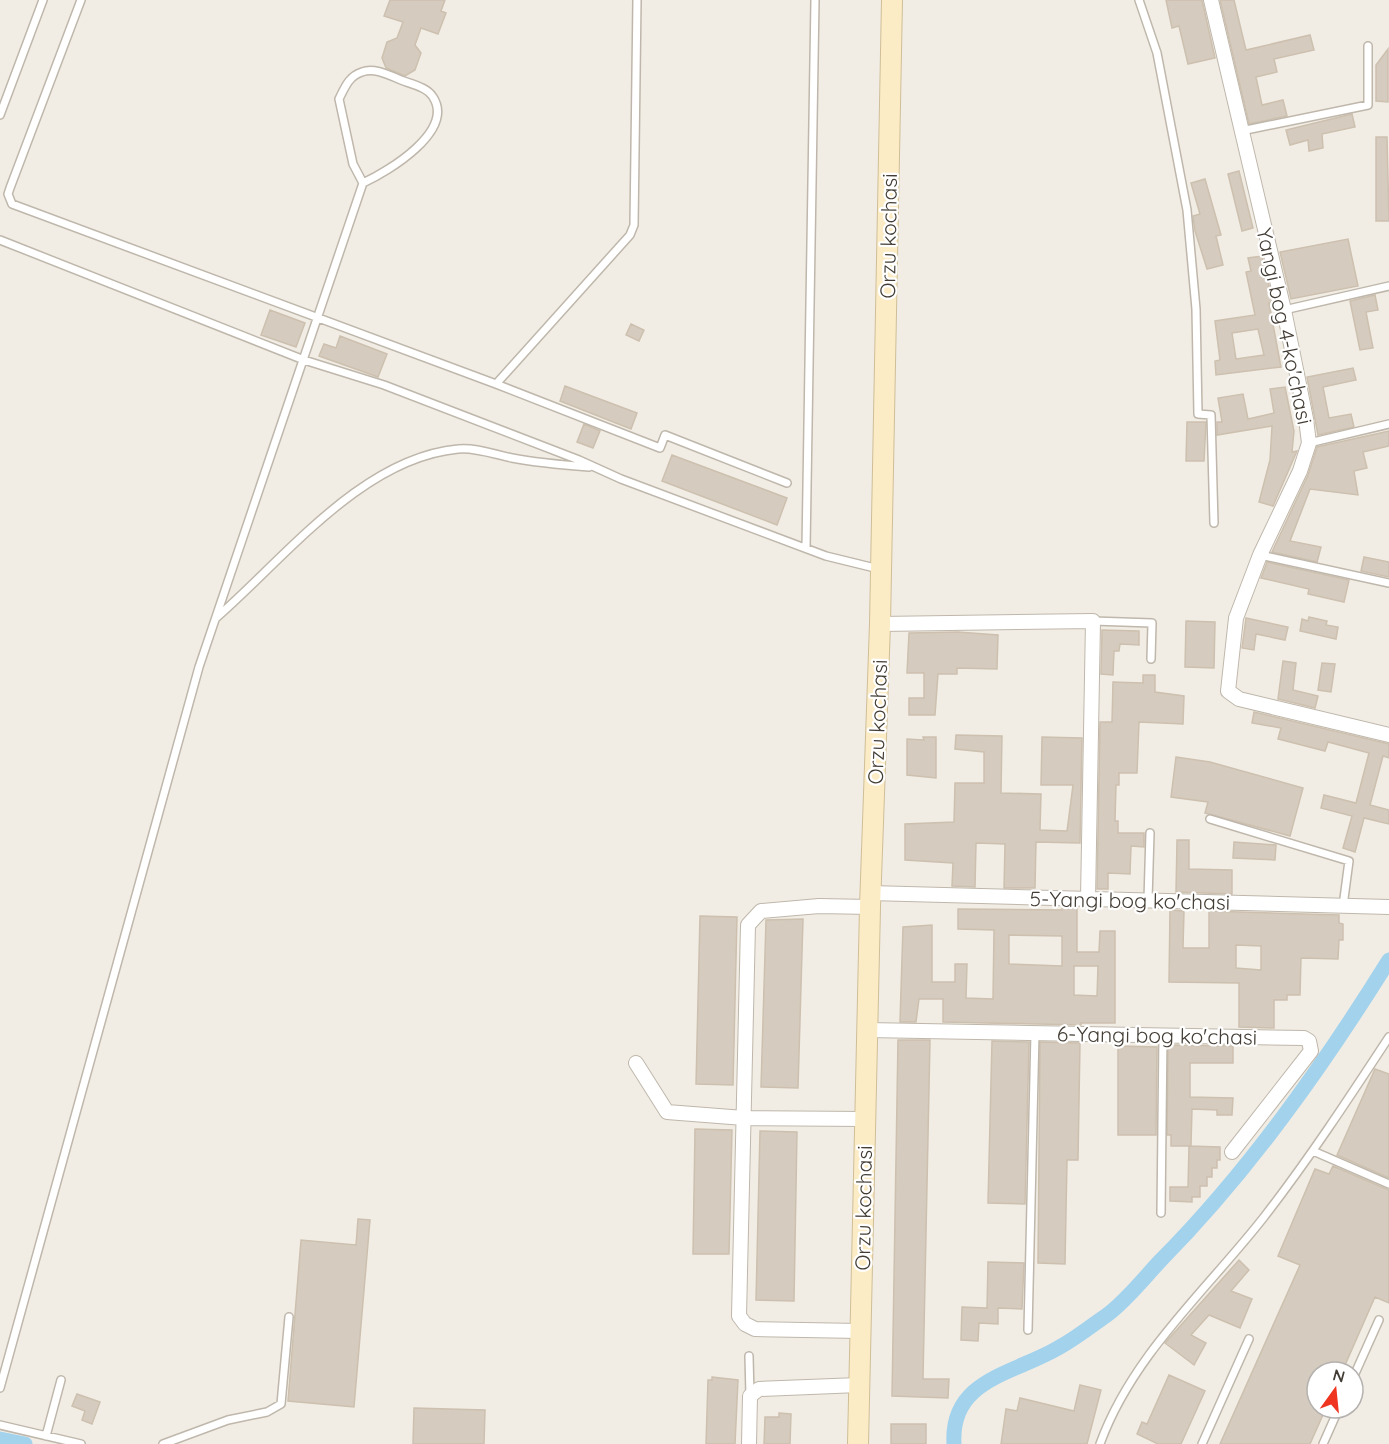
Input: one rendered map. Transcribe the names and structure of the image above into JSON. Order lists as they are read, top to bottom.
{
  "streets": {
    "main road": ["Orzu kochasi"],
    "street": ["Yangi bog 4-koʼchasi", "5-Yangi bog koʼchasi", "6-Yangi bog koʼchasi"]
  },
  "crossings": [
    ["Orzu kochasi", "5-Yangi bog koʼchasi"],
    ["Orzu kochasi", "6-Yangi bog koʼchasi"]
  ],
  "north": "top"
}
